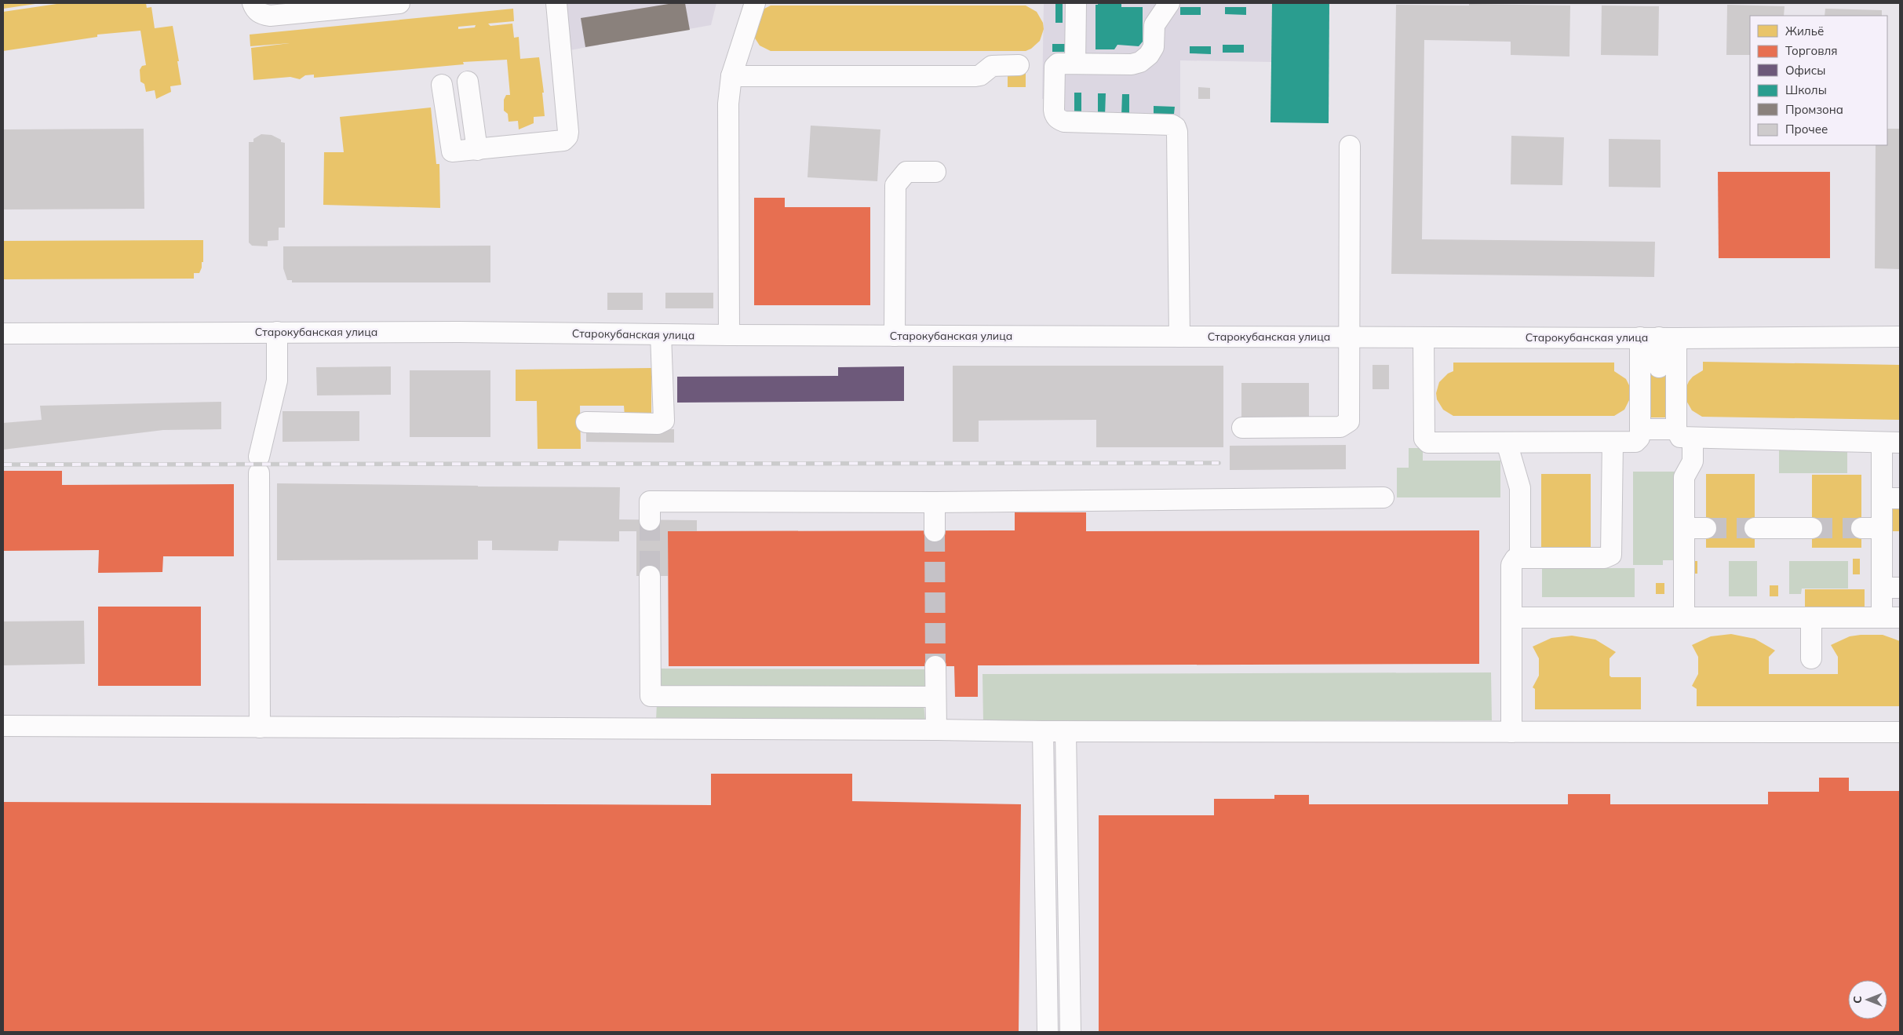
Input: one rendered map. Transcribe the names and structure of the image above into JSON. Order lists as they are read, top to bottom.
{
  "streets": {
    "street": ["Старокубанская улица"]
  },
  "legend": [
    "Жильё",
    "Торговля",
    "Офисы",
    "Школы",
    "Промзона",
    "Прочее"
  ],
  "north": "left"
}
